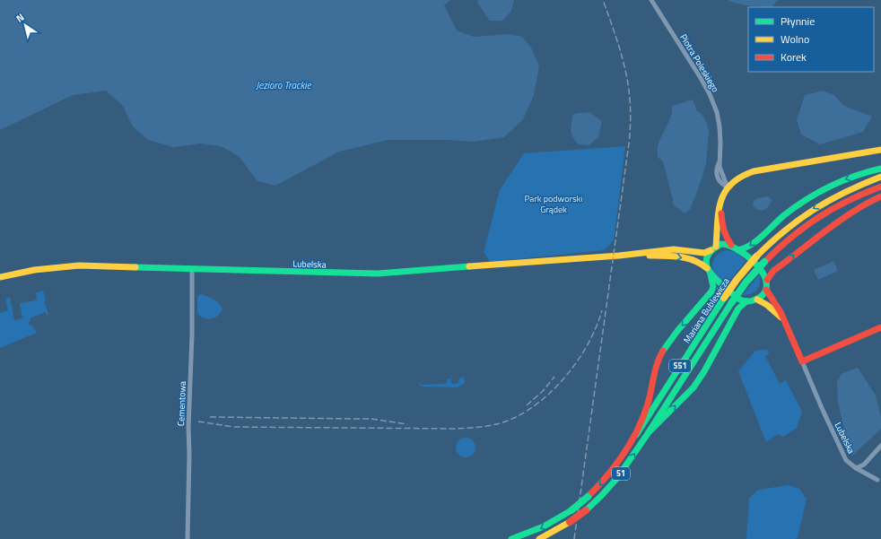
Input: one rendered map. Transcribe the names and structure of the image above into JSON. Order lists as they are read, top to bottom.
{
  "streets": {
    "main road": [
      "Lubelska",
      "Mariana Bublewicza",
      "S51",
      "51"
    ],
    "street": ["Piotra Poleskiego", "Cementowa"]
  },
  "crossings": [
    ["Lubelska", "Cementowa"]
  ],
  "water": ["Jezioro Trackie"],
  "parks": ["Park podworski Grądek"],
  "legend": ["Płynnie", "Wolno", "Korek"],
  "north": "top left"
}
